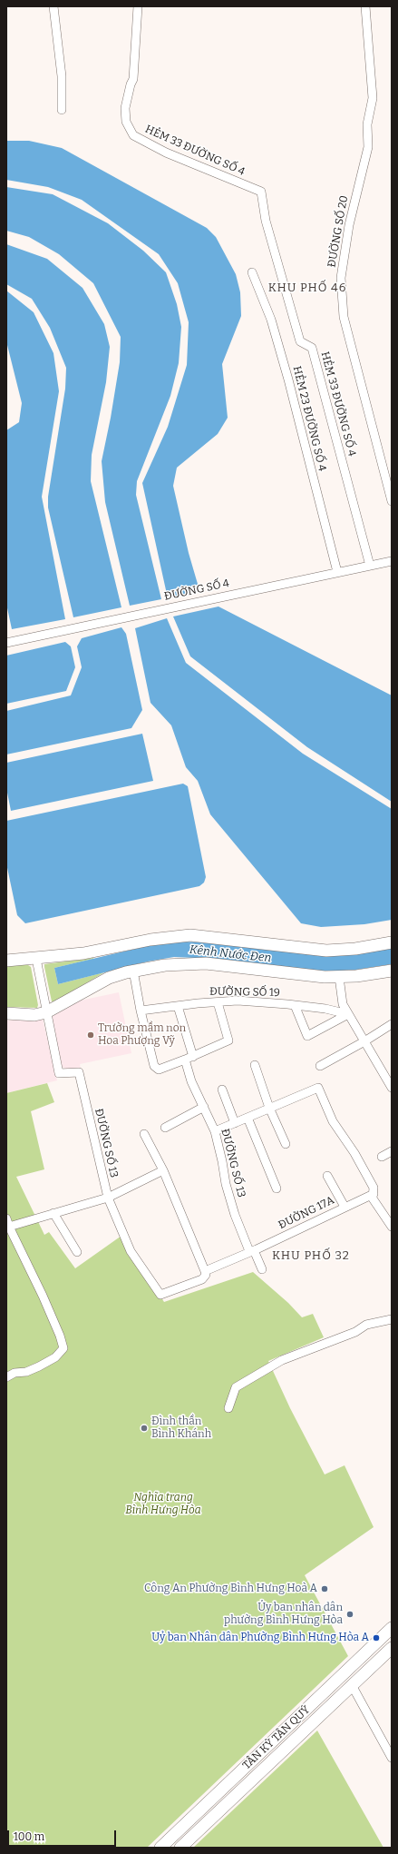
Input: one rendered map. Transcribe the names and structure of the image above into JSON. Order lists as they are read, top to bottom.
{
  "streets": {
    "street": [
      "HẺM 33 ĐƯỜNG SỐ 4",
      "ĐƯỜNG SỐ 20",
      "HẺM 23 ĐƯỜNG SỐ 4",
      "ĐƯỜNG SỐ 4",
      "ĐƯỜNG SỐ 19",
      "ĐƯỜNG SỐ 13",
      "ĐƯỜNG 17A",
      "TÂN KỲ TÂN QUÝ"
    ]
  },
  "crossings": [
    ["HẺM 33 ĐƯỜNG SỐ 4", "ĐƯỜNG SỐ 4"],
    ["HẺM 23 ĐƯỜNG SỐ 4", "ĐƯỜNG SỐ 4"],
    ["ĐƯỜNG SỐ 13", "ĐƯỜNG 17A"]
  ],
  "districts": ["KHU PHỐ 46", "KHU PHỐ 32"],
  "water": ["Kênh Nước Đen"],
  "parks": ["Nghĩa trang Bình Hưng Hòa"],
  "places": [
    "Trường mầm non Hoa Phượng Vỹ",
    "Đình thần Bình Khánh",
    "Công An Phường Bình Hưng Hoà A",
    "Ủy ban nhân dân phường Bình Hưng Hòa",
    "Uỷ ban Nhân dân Phường Bình Hưng Hòa A"
  ],
  "scale_bar": "100 m"
}
